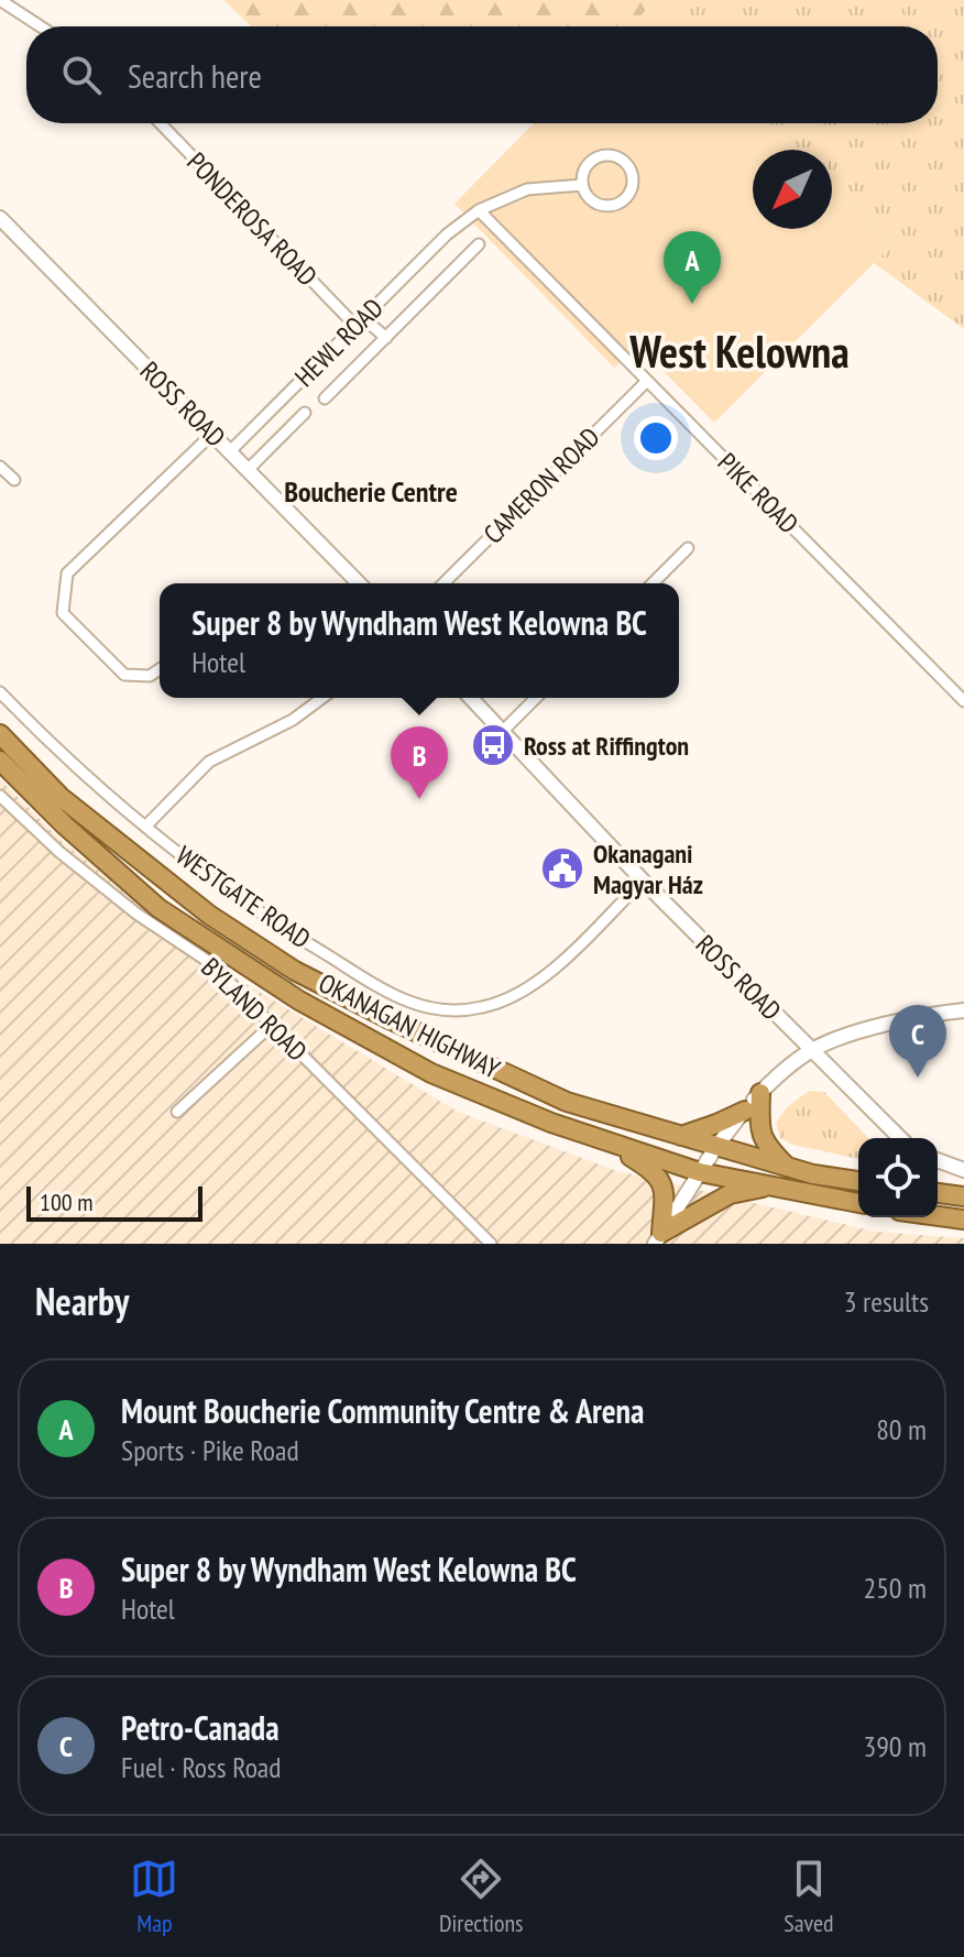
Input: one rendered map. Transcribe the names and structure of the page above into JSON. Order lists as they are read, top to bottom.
{
  "streets": {
    "highway": ["OKANAGAN HIGHWAY"],
    "street": [
      "PONDEROSA ROAD",
      "HEWL ROAD",
      "ROSS ROAD",
      "CAMERON ROAD",
      "PIKE ROAD",
      "WESTGATE ROAD",
      "BYLAND ROAD"
    ]
  },
  "crossings": [
    ["PONDEROSA ROAD", "HEWL ROAD"],
    ["HEWL ROAD", "ROSS ROAD"],
    ["HEWL ROAD", "PIKE ROAD"],
    ["ROSS ROAD", "WESTGATE ROAD"],
    ["CAMERON ROAD", "PIKE ROAD"]
  ],
  "districts": ["West Kelowna", "Boucherie Centre"],
  "places": {
    "bus stop": ["Ross at Riffington"],
    "public building": ["Okanagani Magyar Ház"]
  },
  "scale_bar": "100 m",
  "north": "bottom left",
  "page": {
    "search": "Search here",
    "pins": ["A", "B", "C"],
    "popup": ["Super 8 by Wyndham West Kelowna BC", "Hotel"],
    "scale": "100 m",
    "heading": ["Nearby", "3 results"],
    "list": [
      {
        "mark": "A",
        "name": "Mount Boucherie Community Centre & Arena",
        "note": "Sports · Pike Road",
        "value": "80 m"
      },
      {
        "mark": "B",
        "name": "Super 8 by Wyndham West Kelowna BC",
        "note": "Hotel",
        "value": "250 m"
      },
      {
        "mark": "C",
        "name": "Petro-Canada",
        "note": "Fuel · Ross Road",
        "value": "390 m"
      }
    ],
    "nav": ["Map", "Directions", "Saved"]
  }
}
